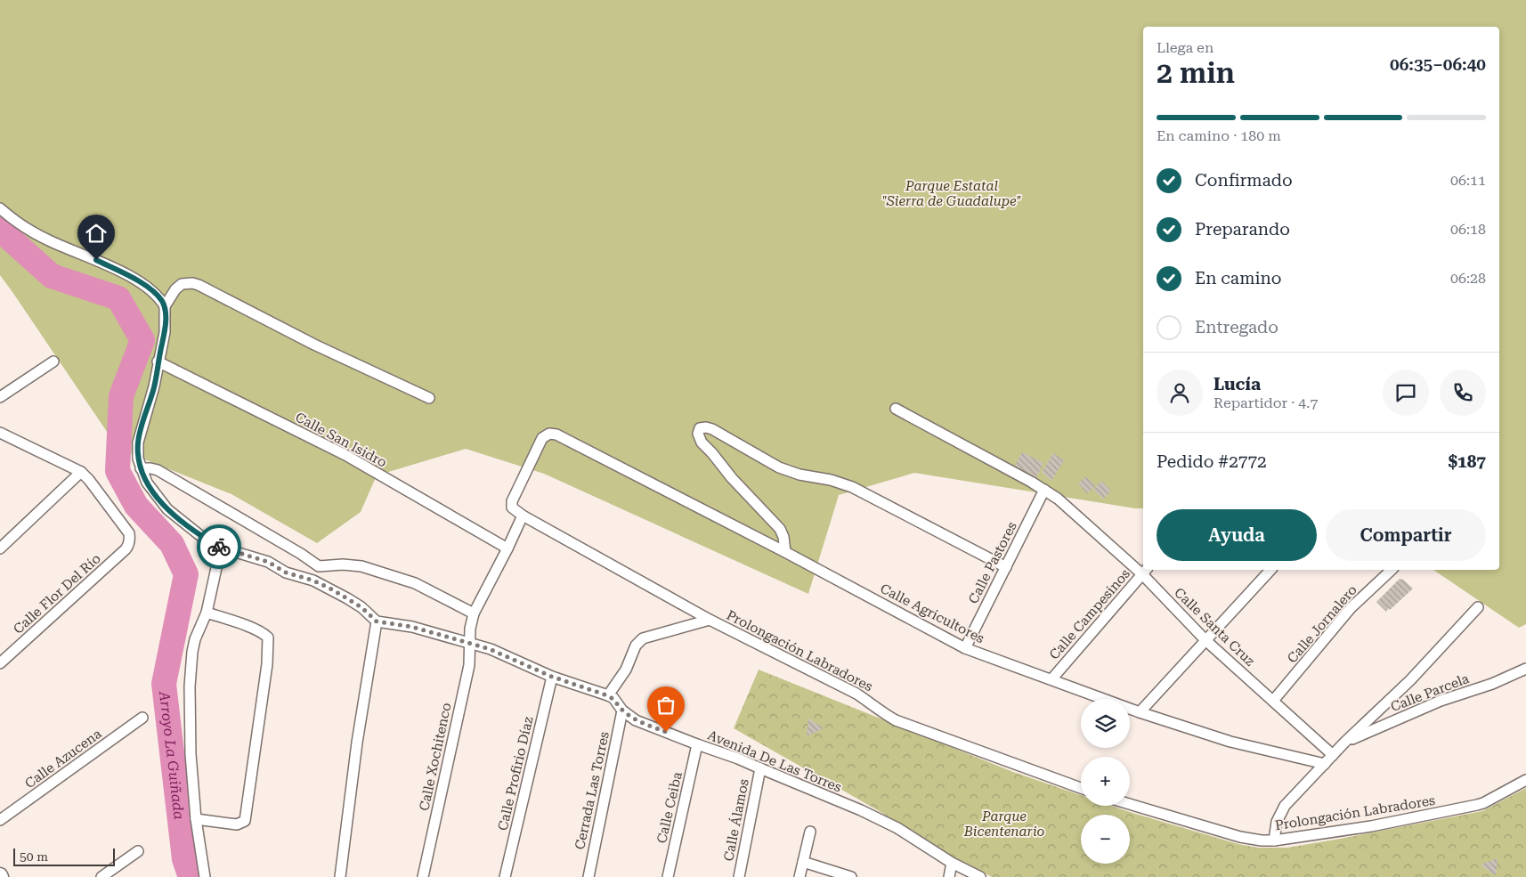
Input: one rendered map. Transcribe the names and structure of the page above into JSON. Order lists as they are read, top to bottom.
{
  "streets": {
    "street": [
      "Calle San Isidro",
      "Calle Pastores",
      "Calle Flor Del Río",
      "Calle Agricultores",
      "Calle Campesinos",
      "Calle Jornalero",
      "Calle Santa Cruz",
      "Prolongación Labradores",
      "Calle Parcela",
      "Calle Xochitenco",
      "Calle Azucena",
      "Avenida De Las Torres",
      "Calle Profirio Díaz",
      "Cerrada Las Torres",
      "Calle Ceiba",
      "Calle Álamos"
    ]
  },
  "crossings": [
    ["Calle San Isidro", "Calle Xochitenco"],
    ["Calle Pastores", "Calle Agricultores"],
    ["Calle Pastores", "Calle Santa Cruz"],
    ["Calle Agricultores", "Calle Campesinos"],
    ["Calle Agricultores", "Prolongación Labradores"],
    ["Calle Campesinos", "Calle Santa Cruz"],
    ["Calle Jornalero", "Calle Santa Cruz"],
    ["Prolongación Labradores", "Calle Xochitenco"],
    ["Calle Xochitenco", "Avenida De Las Torres"],
    ["Avenida De Las Torres", "Calle Profirio Díaz"],
    ["Avenida De Las Torres", "Cerrada Las Torres"],
    ["Avenida De Las Torres", "Calle Ceiba"],
    ["Avenida De Las Torres", "Calle Álamos"]
  ],
  "water": ["Arroyo La Guiñada"],
  "parks": ["Parque Estatal \"Sierra de Guadalupe\"", "Parque Bicentenario"],
  "scale_bar": "50 m",
  "page": {
    "heading": ["2 min", "Llega en", "06:35–06:40"],
    "panel": [
      "Lucía",
      "Repartidor · 4.7",
      "Pedido #2772",
      "$187"
    ],
    "bar": "En camino · 180 m",
    "list": [
      ["Confirmado", "06:11"],
      ["Preparando", "06:18"],
      ["En camino", "06:28"],
      "Entregado"
    ],
    "buttons": ["Ayuda", "Compartir"],
    "map_buttons": ["+", "−"],
    "scale": "50 m"
  }
}
